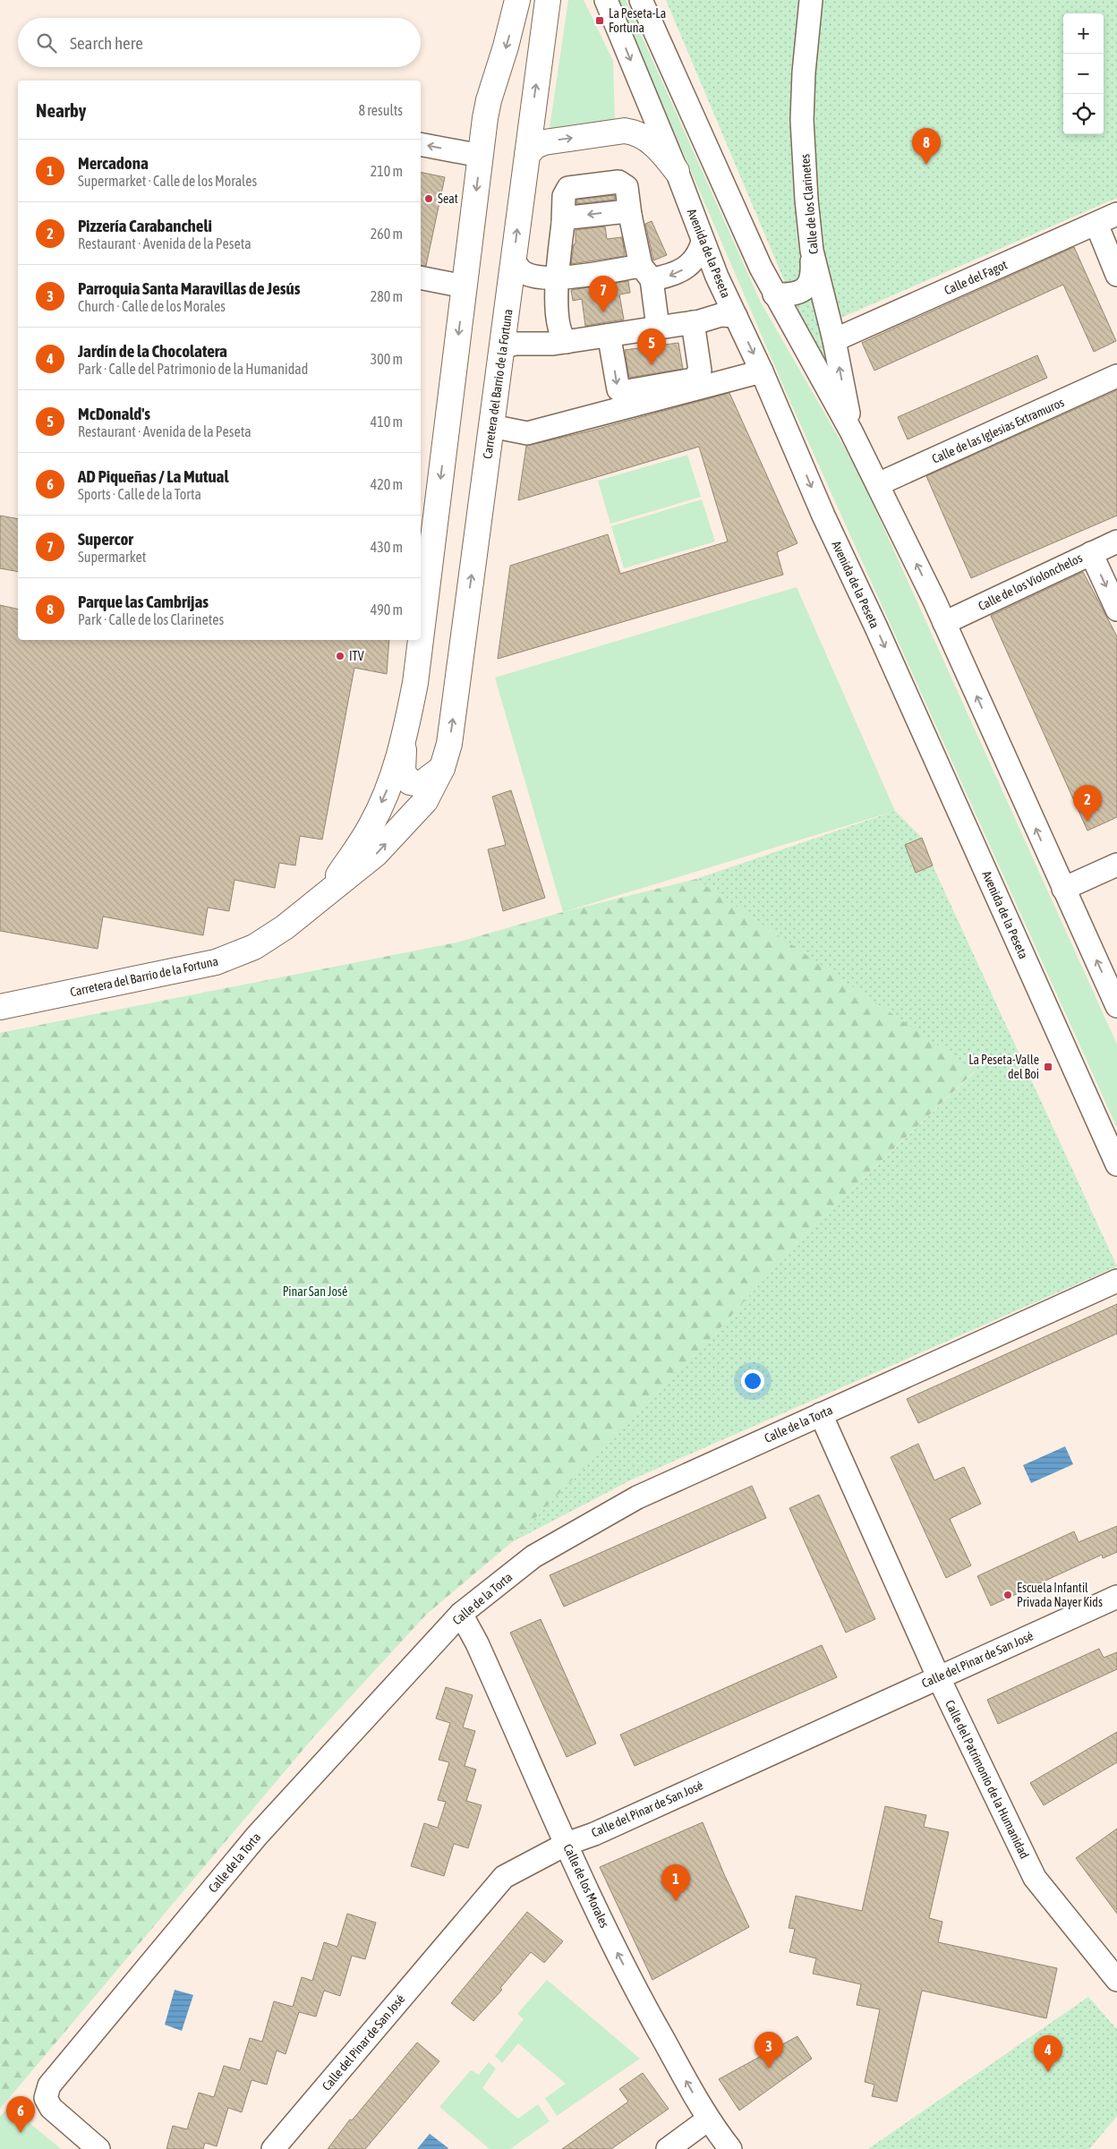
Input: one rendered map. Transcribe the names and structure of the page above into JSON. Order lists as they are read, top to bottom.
{
  "streets": {
    "main road": ["Carretera del Barrio de la Fortuna"],
    "street": [
      "Calle de los Clarinetes",
      "Avenida de la Peseta",
      "Calle del Fagot",
      "Calle de las Iglesias Extramuros",
      "Calle de los Violonchelos",
      "Calle de la Torta",
      "Calle del Pinar de San José",
      "Calle del Patrimonio de la Humanidad",
      "Calle de los Morales"
    ]
  },
  "crossings": [
    ["Calle de los Clarinetes", "Calle del Fagot"],
    ["Calle de la Torta", "Calle del Patrimonio de la Humanidad"],
    ["Calle de la Torta", "Calle de los Morales"],
    ["Calle del Pinar de San José", "Calle del Patrimonio de la Humanidad"],
    ["Calle del Pinar de San José", "Calle de los Morales"]
  ],
  "one_way": ["Calle de los Morales"],
  "parks": ["Pinar San José"],
  "places": {
    "transit": ["La Peseta-La Fortuna", "La Peseta-Valle del Boi"],
    "other": ["Seat", "ITV", "Escuela Infantil Privada Nayer Kids"]
  },
  "page": {
    "map_buttons": ["+", "−"],
    "search": "Search here",
    "heading": ["Nearby", "8 results"],
    "pins": [
      "8",
      "7",
      "5",
      "2",
      "1",
      "3",
      "4",
      "6"
    ],
    "list": [
      {
        "mark": "1",
        "name": "Mercadona",
        "note": "Supermarket · Calle de los Morales",
        "value": "210 m"
      },
      {
        "mark": "2",
        "name": "Pizzería Carabancheli",
        "note": "Restaurant · Avenida de la Peseta",
        "value": "260 m"
      },
      {
        "mark": "3",
        "name": "Parroquia Santa Maravillas de Jesús",
        "note": "Church · Calle de los Morales",
        "value": "280 m"
      },
      {
        "mark": "4",
        "name": "Jardín de la Chocolatera",
        "note": "Park · Calle del Patrimonio de la Humanidad",
        "value": "300 m"
      },
      {
        "mark": "5",
        "name": "McDonald's",
        "note": "Restaurant · Avenida de la Peseta",
        "value": "410 m"
      },
      {
        "mark": "6",
        "name": "AD Piqueñas / La Mutual",
        "note": "Sports · Calle de la Torta",
        "value": "420 m"
      },
      {
        "mark": "7",
        "name": "Supercor",
        "note": "Supermarket",
        "value": "430 m"
      },
      {
        "mark": "8",
        "name": "Parque las Cambrijas",
        "note": "Park · Calle de los Clarinetes",
        "value": "490 m"
      }
    ]
  }
}
